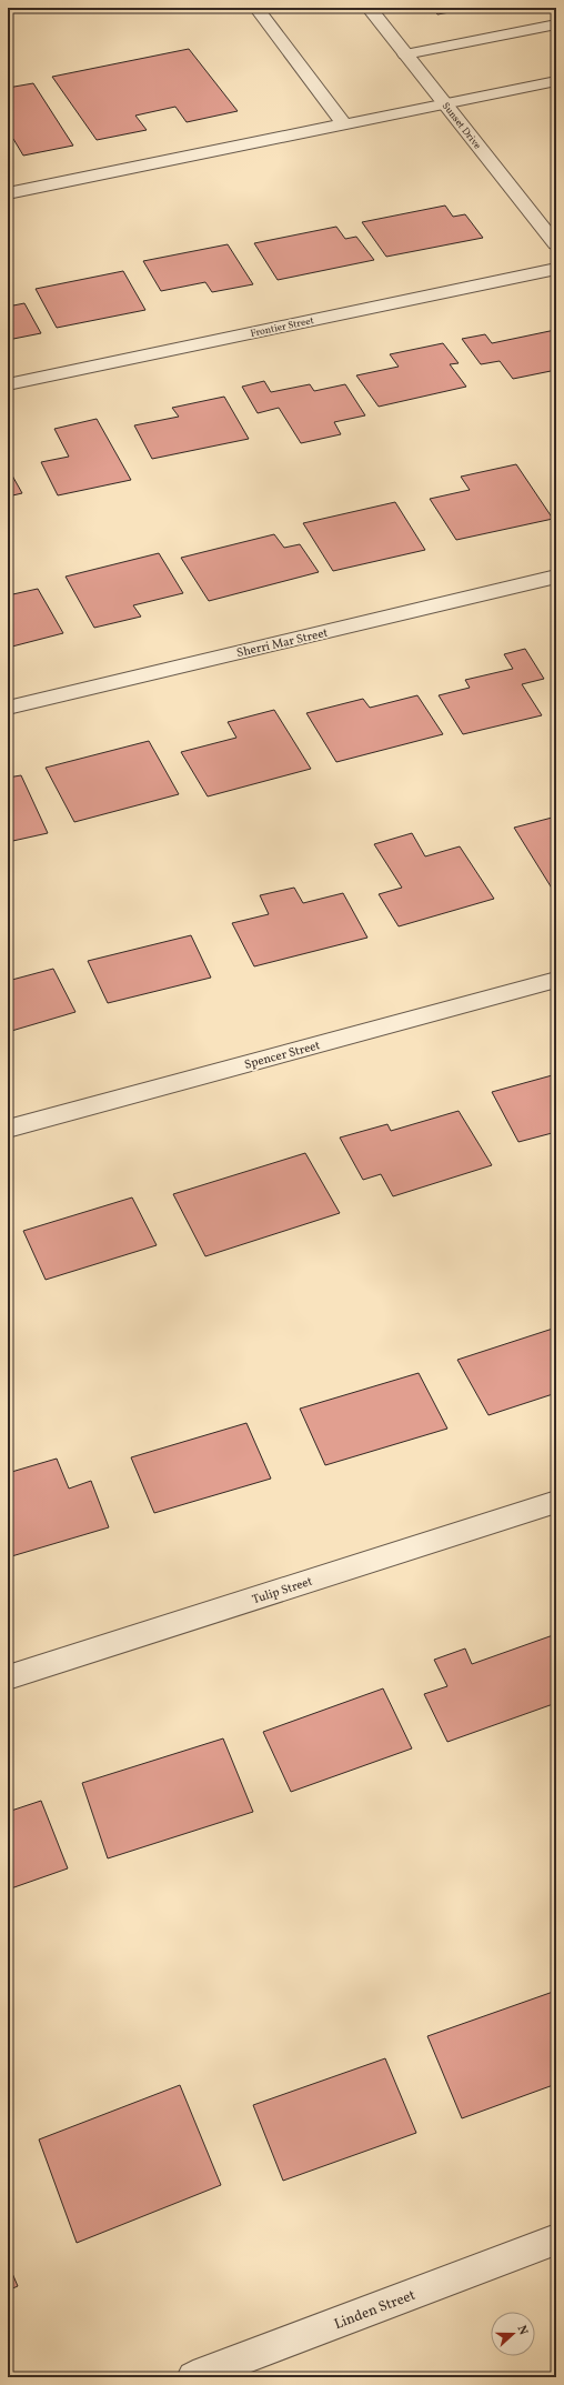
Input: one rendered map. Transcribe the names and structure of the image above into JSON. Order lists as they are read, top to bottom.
{
  "streets": {
    "street": [
      "Sunset Drive",
      "Frontier Street",
      "Sherri Mar Street",
      "Spencer Street",
      "Tulip Street",
      "Linden Street"
    ]
  },
  "north": "right"
}
